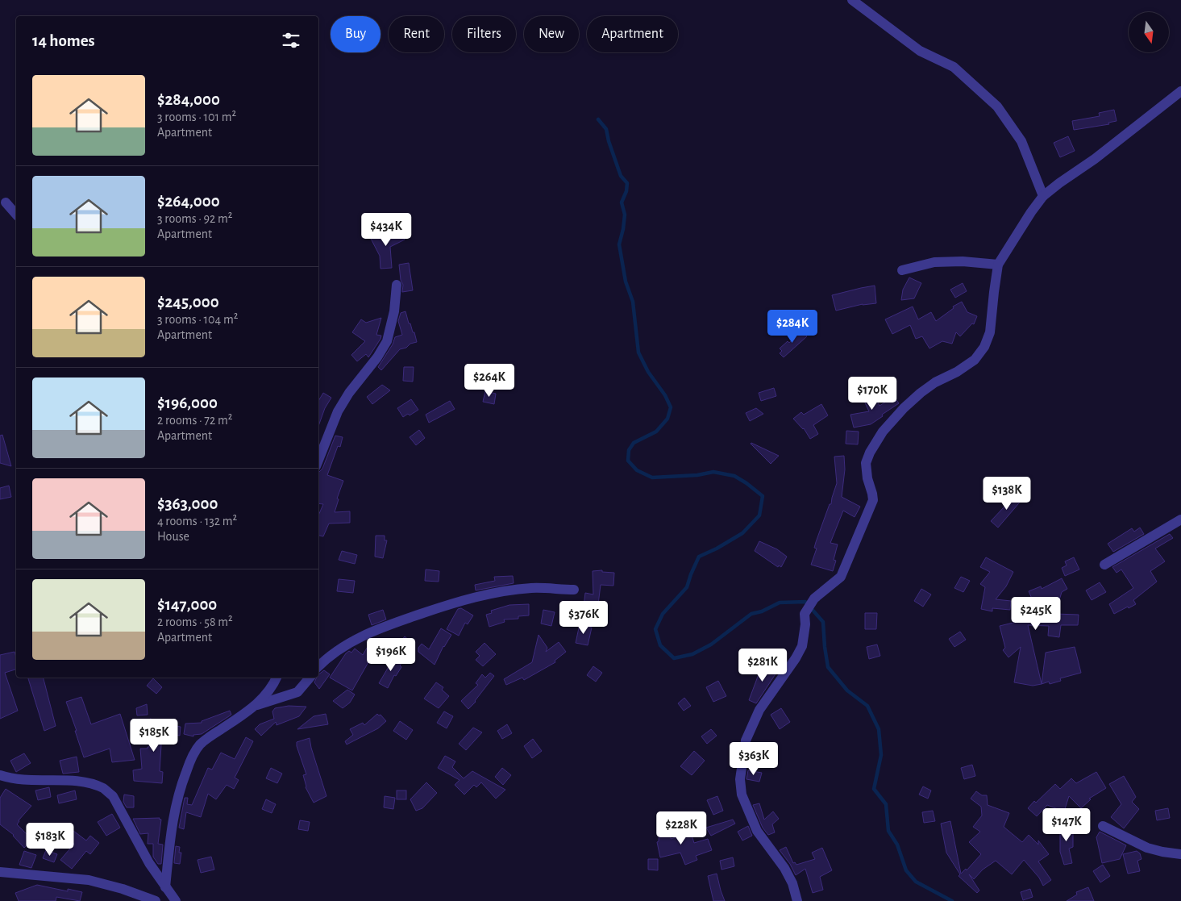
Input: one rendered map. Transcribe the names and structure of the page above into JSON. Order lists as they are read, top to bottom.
{
  "north": "bottom",
  "page": {
    "chip": [
      "Buy",
      "Rent",
      "Filters",
      "New",
      "Apartment"
    ],
    "heading": "14 homes",
    "list": [
      {
        "name": "$284,000",
        "note": "3 rooms · 101 m² · Apartment"
      },
      {
        "name": "$264,000",
        "note": "3 rooms · 92 m² · Apartment"
      },
      {
        "name": "$245,000",
        "note": "3 rooms · 104 m² · Apartment"
      },
      {
        "name": "$196,000",
        "note": "2 rooms · 72 m² · Apartment"
      },
      {
        "name": "$363,000",
        "note": "4 rooms · 132 m² · House"
      },
      {
        "name": "$147,000",
        "note": "2 rooms · 58 m² · Apartment"
      }
    ],
    "price": [
      "$434K",
      "$284K",
      "$264K",
      "$170K",
      "$138K",
      "$245K",
      "$376K",
      "$196K",
      "$281K",
      "$185K",
      "$363K",
      "$147K",
      "$228K",
      "$183K"
    ]
  }
}
